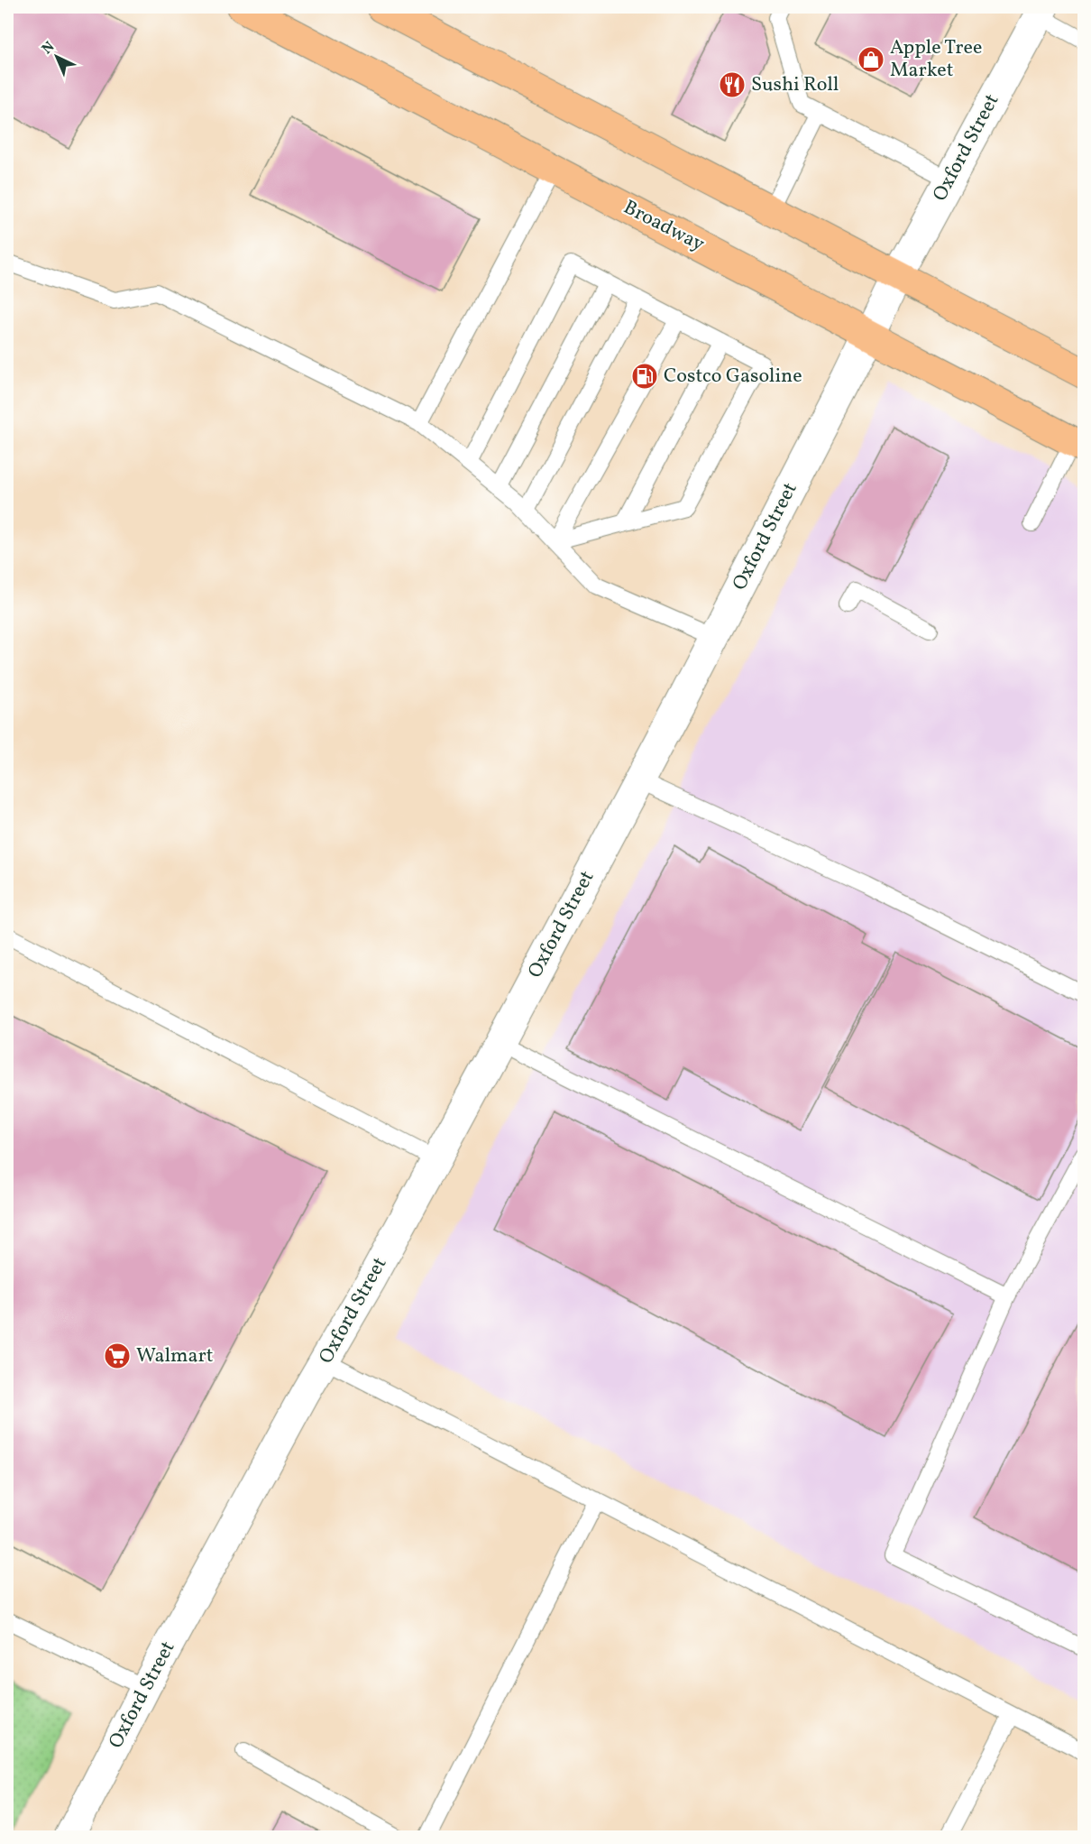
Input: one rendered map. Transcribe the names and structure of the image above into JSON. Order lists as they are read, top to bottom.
{
  "streets": {
    "main road": ["Broadway"],
    "street": ["Oxford Street"]
  },
  "crossings": [
    ["Oxford Street", "Broadway"]
  ],
  "places": {
    "shop": ["Apple Tree Market"],
    "restaurant": ["Sushi Roll"],
    "fuel station": ["Costco Gasoline"],
    "supermarket": ["Walmart"]
  },
  "north": "top left"
}
